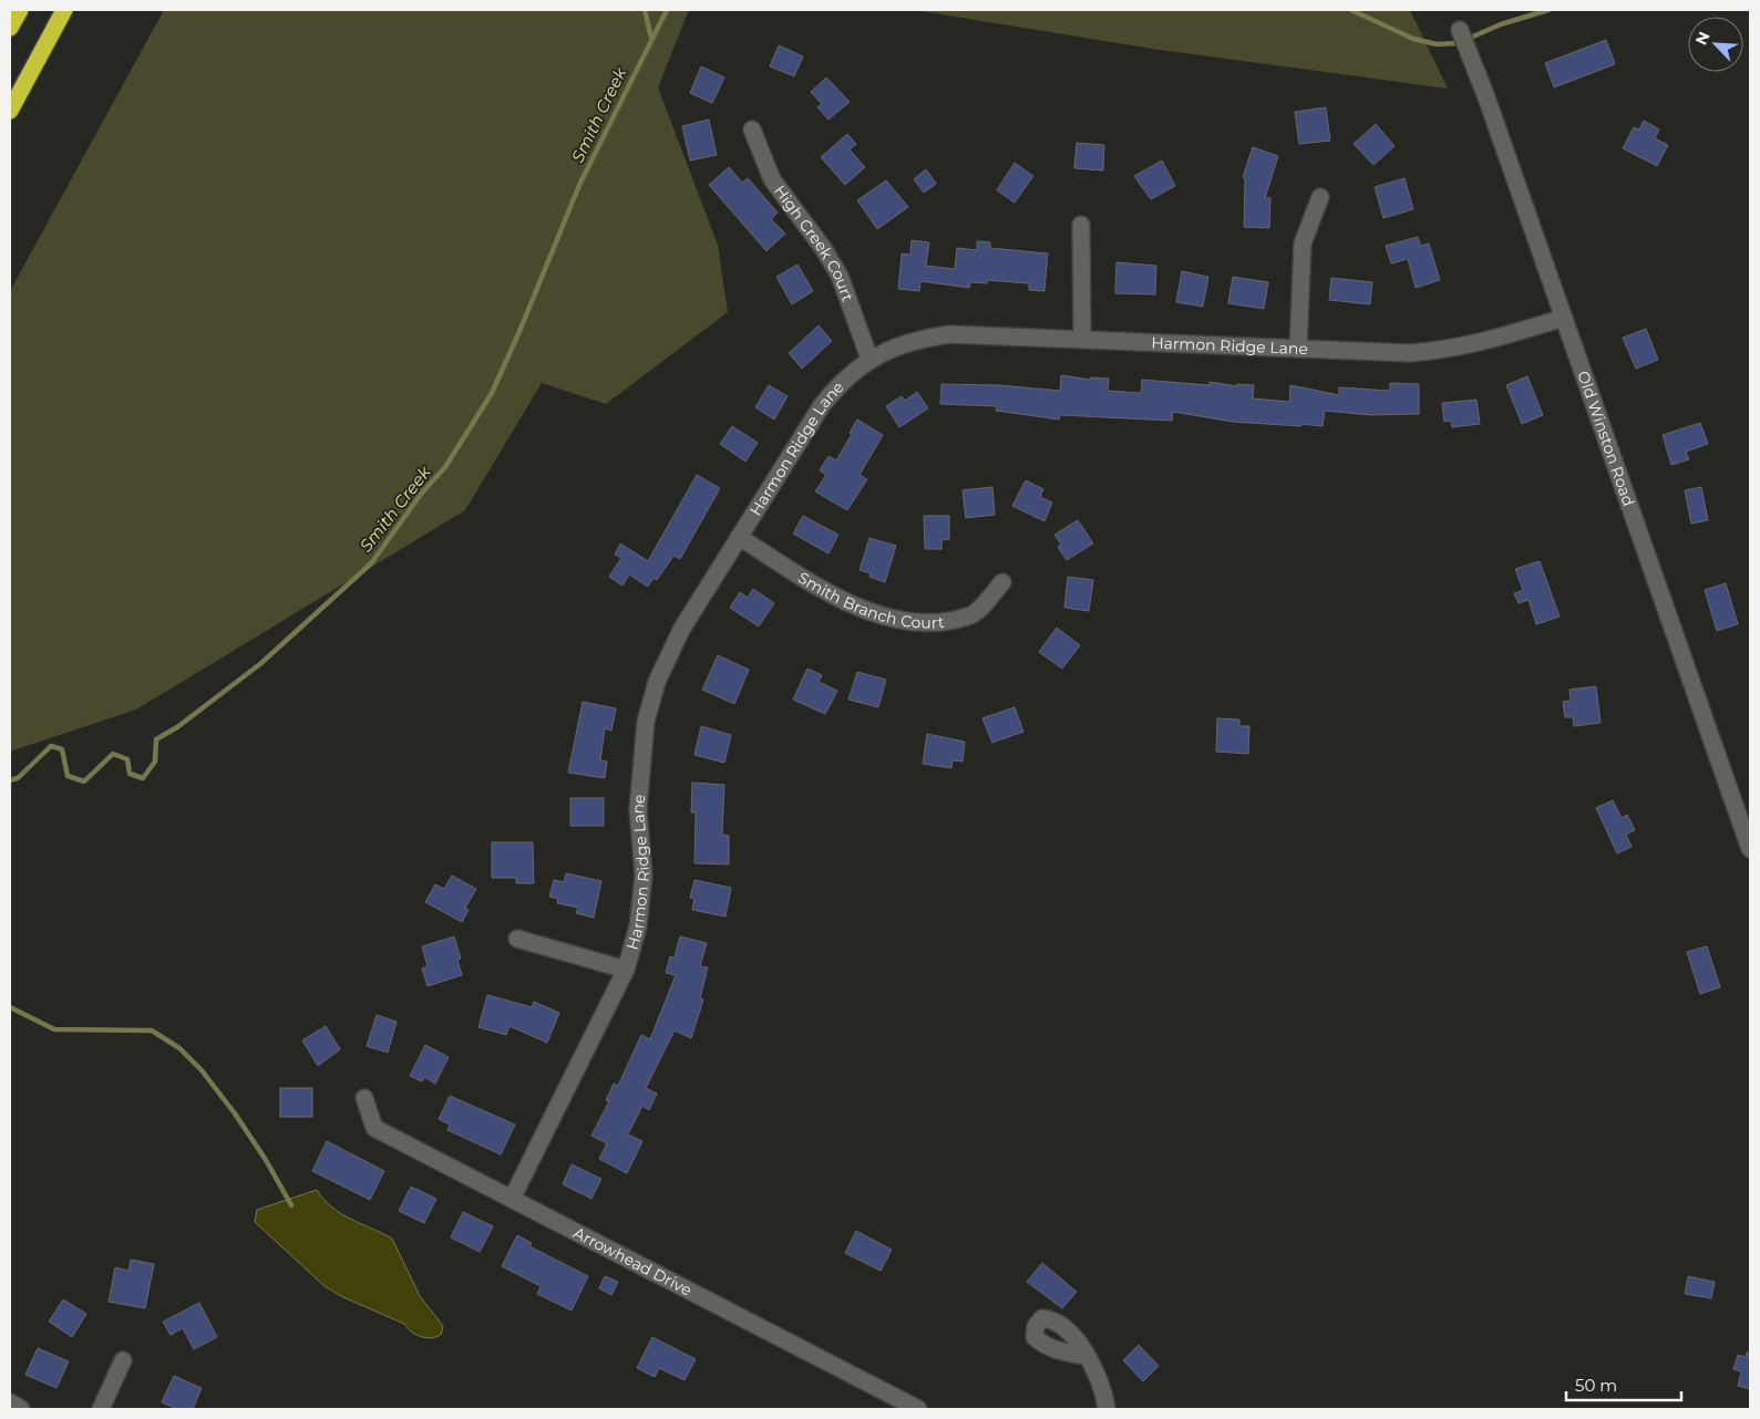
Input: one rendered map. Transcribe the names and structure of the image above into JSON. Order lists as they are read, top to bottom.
{
  "streets": {
    "street": [
      "High Creek Court",
      "Harmon Ridge Lane",
      "Old Winston Road",
      "Smith Branch Court",
      "Arrowhead Drive"
    ]
  },
  "crossings": [
    ["High Creek Court", "Harmon Ridge Lane"],
    ["Harmon Ridge Lane", "Old Winston Road"],
    ["Harmon Ridge Lane", "Smith Branch Court"],
    ["Harmon Ridge Lane", "Arrowhead Drive"]
  ],
  "water": ["Smith Creek"],
  "scale_bar": "50 m",
  "north": "top left"
}
